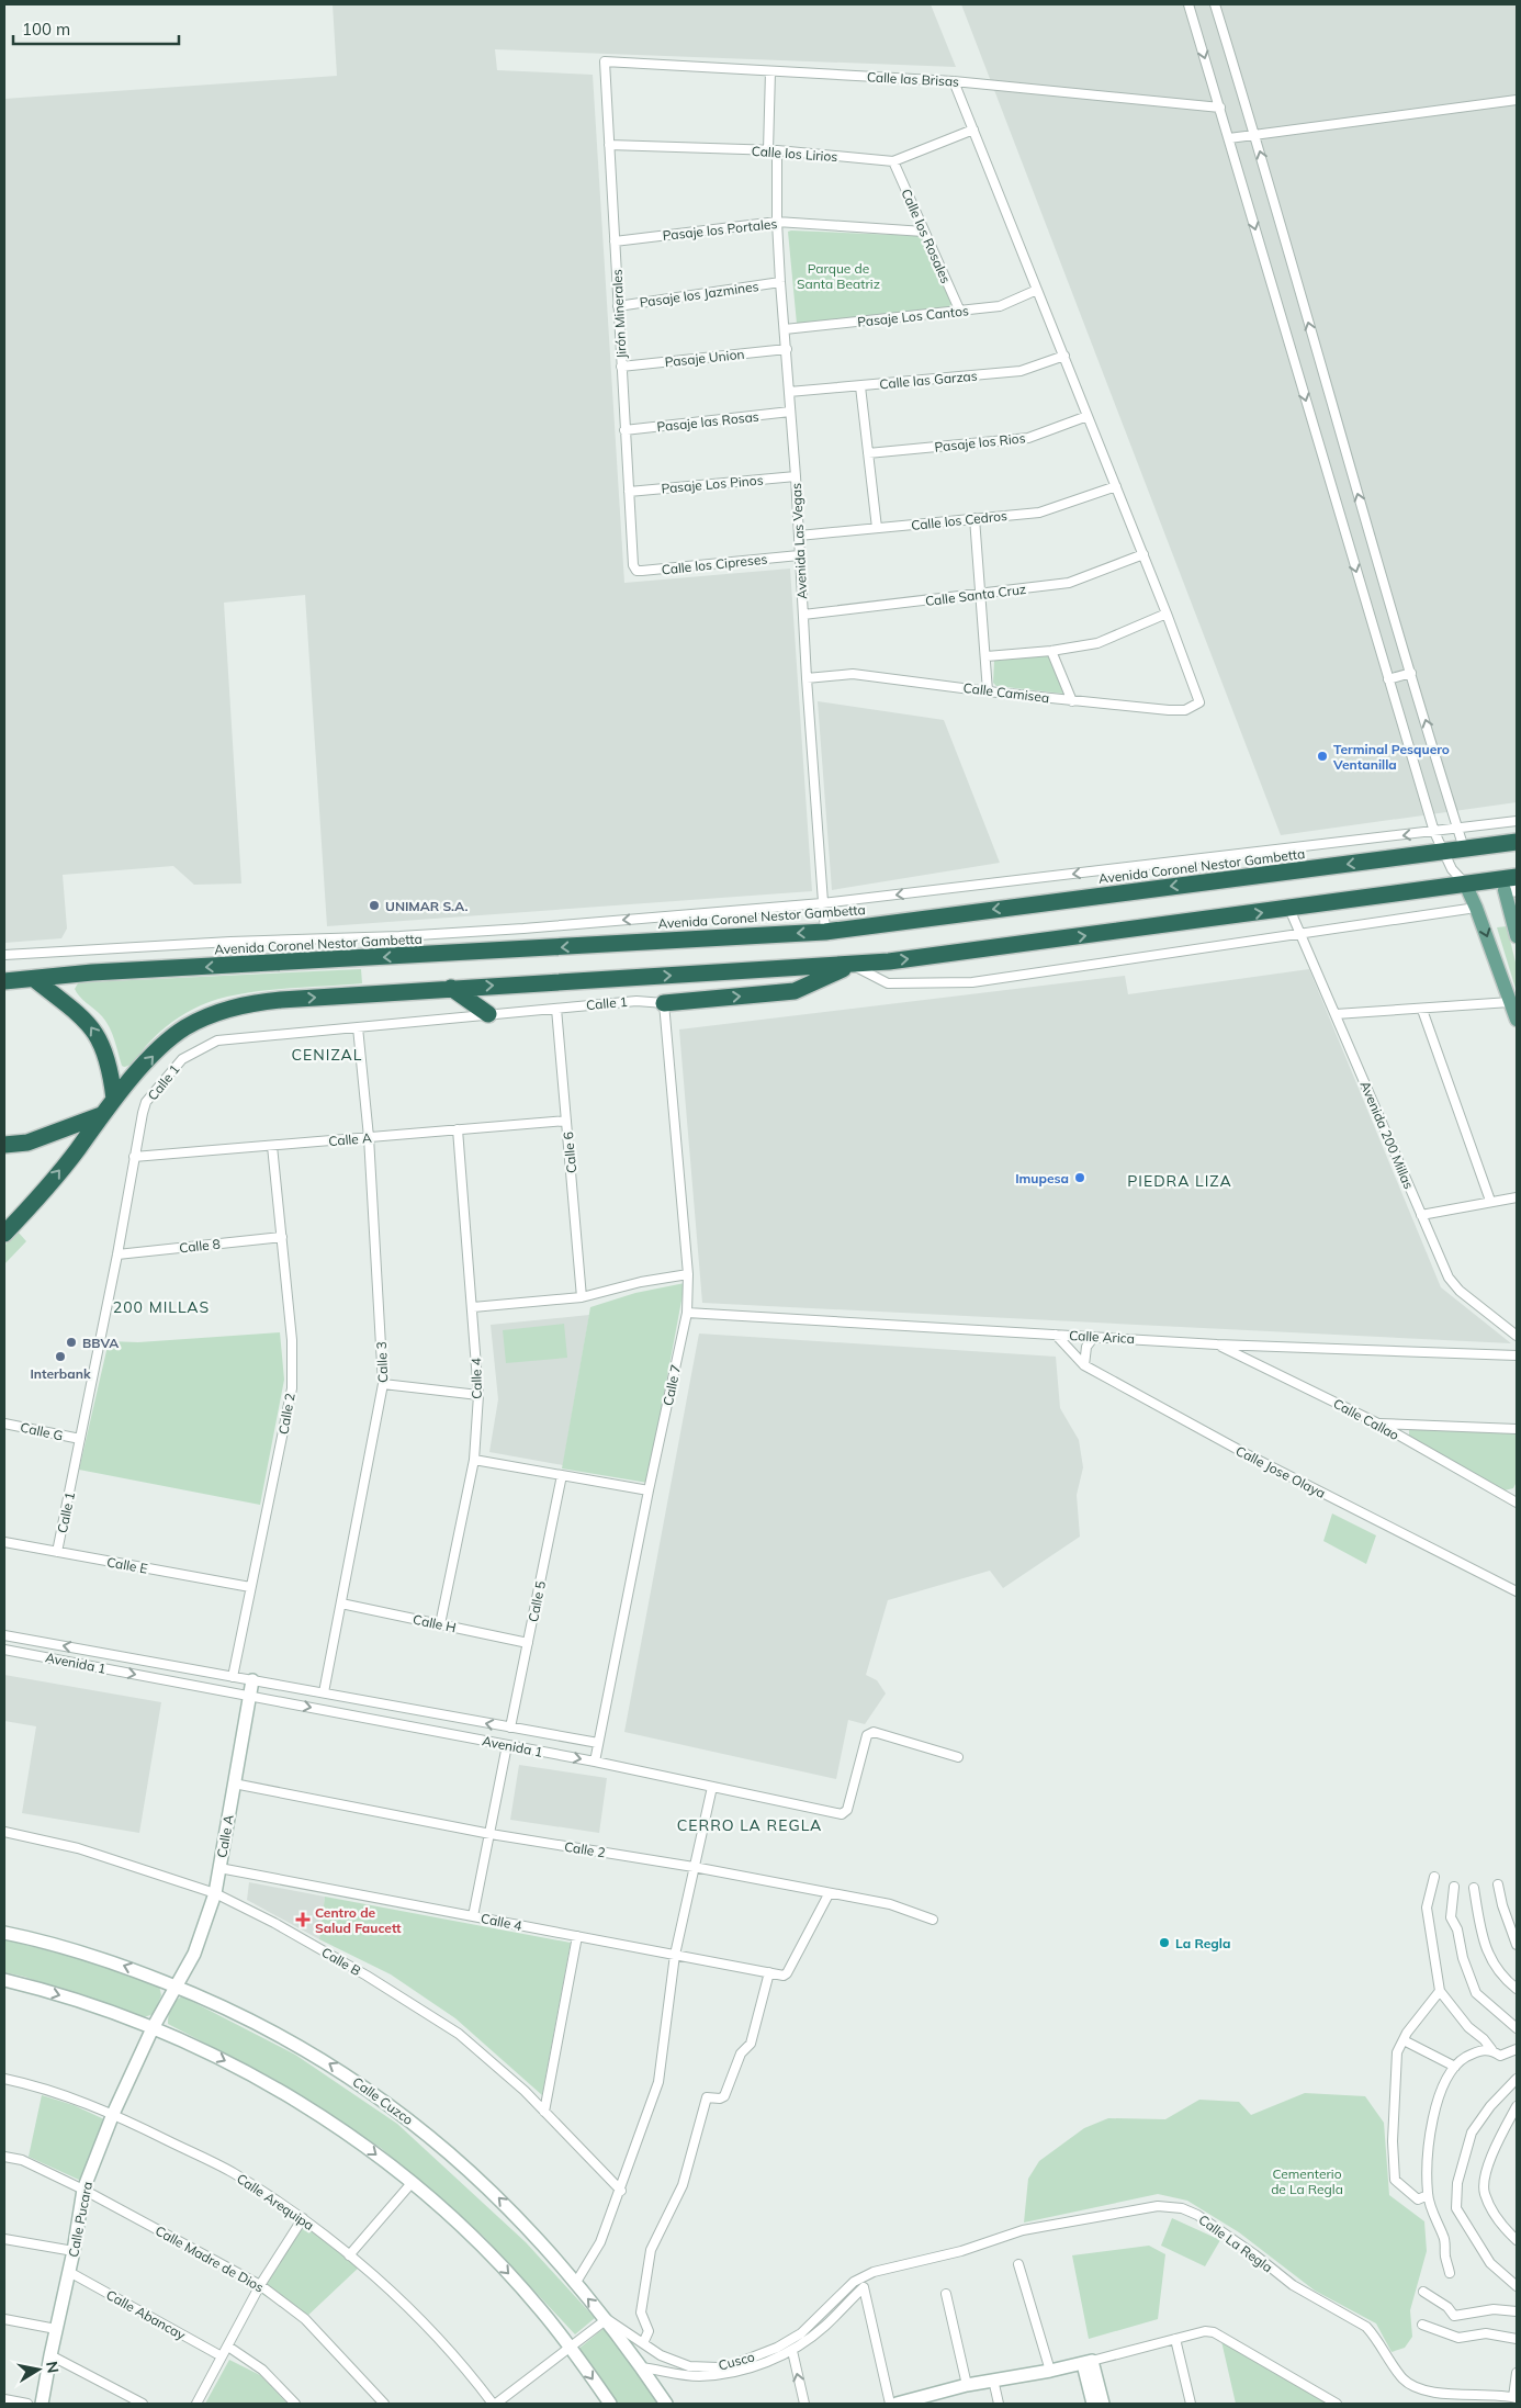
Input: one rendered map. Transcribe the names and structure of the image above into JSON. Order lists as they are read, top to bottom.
{
  "streets": {
    "highway": ["Avenida Coronel Nestor Gambetta"],
    "street": [
      "Calle las Brisas",
      "Calle los Lirios",
      "Pasaje los Portales",
      "Calle los Rosales",
      "Pasaje los Jazmines",
      "Jirón Minerales",
      "Pasaje Los Cantos",
      "Pasaje Union",
      "Calle las Garzas",
      "Pasaje las Rosas",
      "Pasaje los Rios",
      "Pasaje Los Pinos",
      "Calle los Cedros",
      "Avenida Las Vegas",
      "Calle los Cipreses",
      "Calle Santa Cruz",
      "Calle Camisea",
      "Calle 1",
      "Avenida 200 Millas",
      "Calle A",
      "Calle 6",
      "Calle 8",
      "Calle Arica",
      "Calle 3",
      "Calle 4",
      "Calle 7",
      "Calle 2",
      "Calle Callao",
      "Calle G",
      "Calle Jose Olaya",
      "Calle E",
      "Calle 5",
      "Calle H",
      "Avenida 1",
      "Calle B",
      "Calle Cuzco",
      "Calle Arequipa",
      "Calle Pucara",
      "Calle La Regla",
      "Calle Madre de Dios",
      "Calle Abancay",
      "Cusco"
    ]
  },
  "crossings": [
    ["Calle las Brisas", "Jirón Minerales"],
    ["Calle los Lirios", "Calle los Rosales"],
    ["Calle los Lirios", "Jirón Minerales"],
    ["Calle los Lirios", "Avenida Las Vegas"],
    ["Pasaje los Portales", "Calle los Rosales"],
    ["Pasaje los Portales", "Jirón Minerales"],
    ["Pasaje los Portales", "Avenida Las Vegas"],
    ["Calle los Rosales", "Pasaje Los Cantos"],
    ["Pasaje los Jazmines", "Jirón Minerales"],
    ["Pasaje los Jazmines", "Avenida Las Vegas"],
    ["Jirón Minerales", "Pasaje Union"],
    ["Jirón Minerales", "Pasaje las Rosas"],
    ["Jirón Minerales", "Pasaje Los Pinos"],
    ["Jirón Minerales", "Calle los Cipreses"],
    ["Pasaje Los Cantos", "Avenida Las Vegas"],
    ["Pasaje Union", "Avenida Las Vegas"],
    ["Calle las Garzas", "Avenida Las Vegas"],
    ["Pasaje las Rosas", "Avenida Las Vegas"],
    ["Pasaje Los Pinos", "Avenida Las Vegas"],
    ["Calle los Cedros", "Avenida Las Vegas"],
    ["Avenida Las Vegas", "Calle los Cipreses"],
    ["Avenida Las Vegas", "Calle Santa Cruz"],
    ["Avenida Las Vegas", "Calle Camisea"],
    ["Avenida Las Vegas", "Avenida Coronel Nestor Gambetta"],
    ["Calle 1", "Calle A"],
    ["Calle 1", "Calle 6"],
    ["Calle 1", "Calle 8"],
    ["Calle 1", "Calle 3"],
    ["Calle 1", "Calle 7"],
    ["Calle 1", "Calle G"],
    ["Calle 1", "Calle E"],
    ["Calle A", "Calle 6"],
    ["Calle A", "Calle 3"],
    ["Calle A", "Calle 4"],
    ["Calle A", "Calle 2"],
    ["Calle A", "Avenida 1"],
    ["Calle A", "Calle B"],
    ["Calle A", "Calle Cuzco"],
    ["Calle A", "Calle Pucara"],
    ["Calle 8", "Calle 2"],
    ["Calle Arica", "Calle 7"],
    ["Calle Arica", "Calle Callao"],
    ["Calle Arica", "Calle Jose Olaya"],
    ["Calle 3", "Calle H"],
    ["Calle 3", "Avenida 1"],
    ["Calle 4", "Calle 2"],
    ["Calle 4", "Calle H"],
    ["Calle 7", "Avenida 1"],
    ["Calle 2", "Calle E"],
    ["Calle 2", "Avenida 1"],
    ["Calle 5", "Calle H"],
    ["Calle 5", "Avenida 1"],
    ["Calle Cuzco", "Calle Pucara"],
    ["Calle Cuzco", "Cusco"],
    ["Calle Arequipa", "Calle Pucara"],
    ["Calle Pucara", "Calle Madre de Dios"],
    ["Calle Pucara", "Calle Abancay"],
    ["Calle La Regla", "Cusco"]
  ],
  "districts": [
    "CENIZAL",
    "PIEDRA LIZA",
    "200 MILLAS",
    "CERRO LA REGLA"
  ],
  "parks": ["Parque de Santa Beatriz", "Cementerio de La Regla"],
  "places": {
    "other": [
      "Terminal Pesquero Ventanilla",
      "UNIMAR S.A.",
      "Imupesa",
      "BBVA",
      "Interbank",
      "La Regla"
    ],
    "health": ["Centro de Salud Faucett"]
  },
  "scale_bar": "100 m",
  "north": "right"
}
